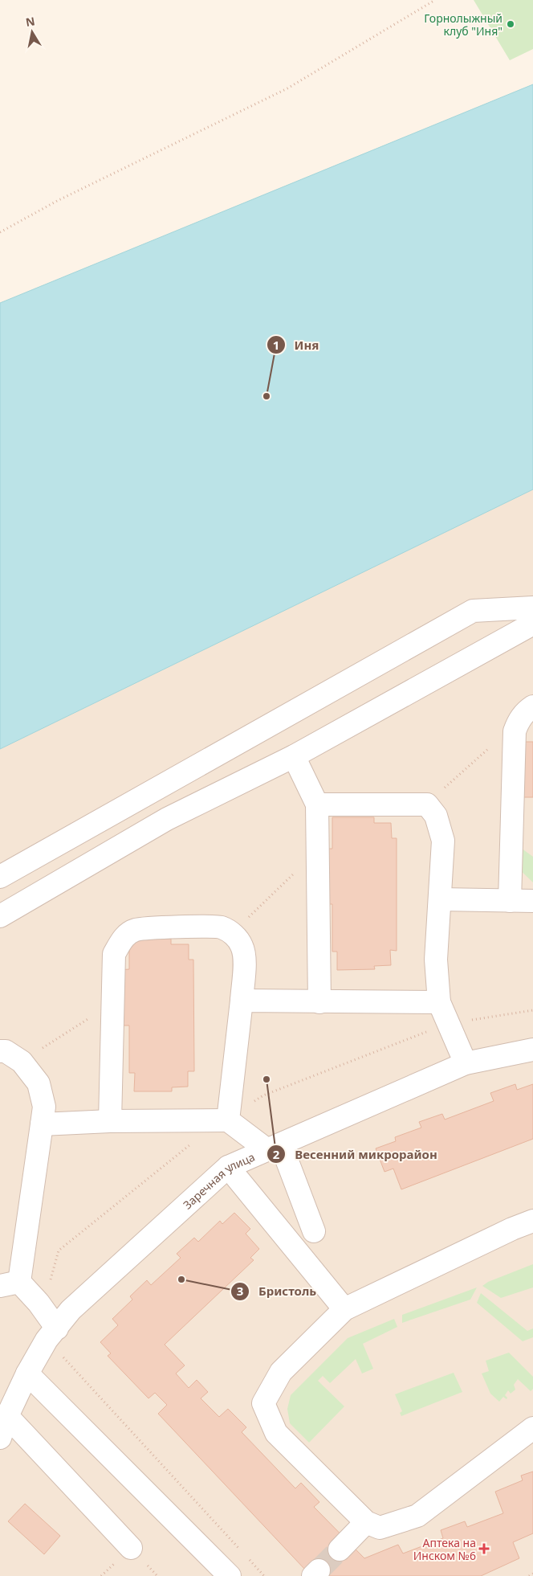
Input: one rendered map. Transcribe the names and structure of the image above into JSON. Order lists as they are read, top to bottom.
{
  "streets": {
    "street": ["Заречная улица"]
  },
  "places": {
    "other": [
      "Горнолыжный клуб \"Иня\"",
      "Иня",
      "Весенний микрорайон",
      "Бристоль"
    ],
    "health": ["Аптека на Инском №6"]
  },
  "north": "top"
}
